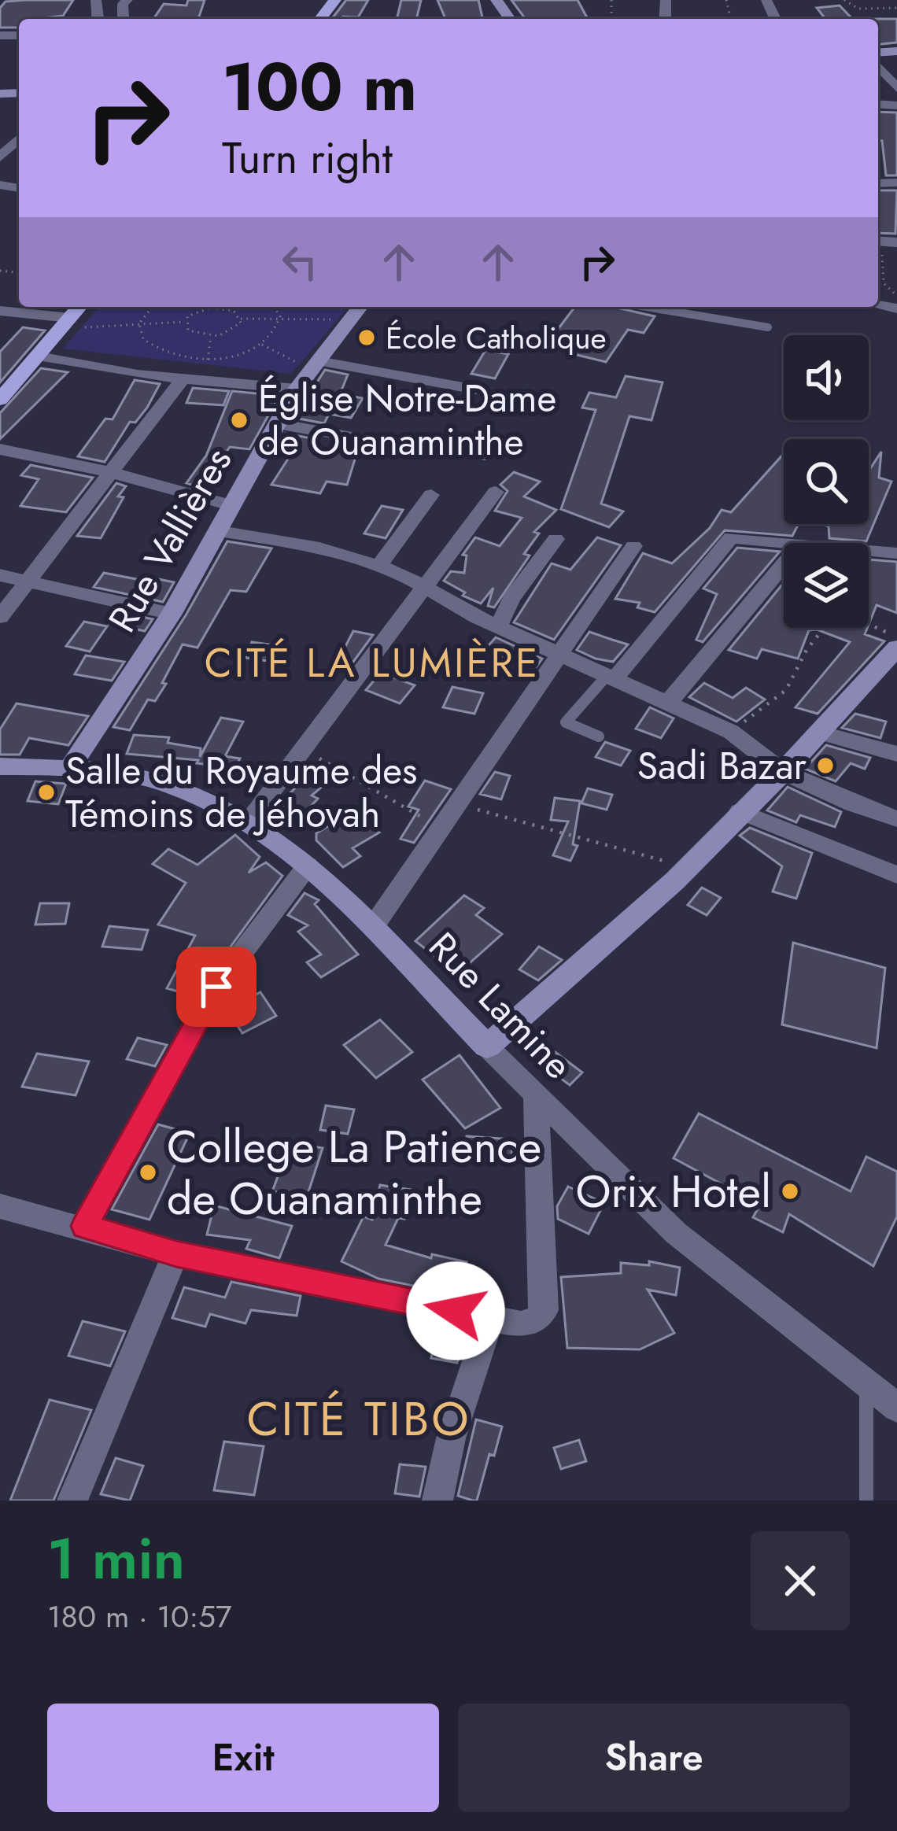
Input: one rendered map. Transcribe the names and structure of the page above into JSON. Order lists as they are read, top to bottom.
{
  "streets": {
    "street": ["Rue Vallières", "Rue Lamine"]
  },
  "crossings": [
    ["Rue Vallières", "Rue Lamine"]
  ],
  "districts": ["CITÉ LA LUMIÈRE", "CITÉ TIBO"],
  "places": [
    "École Catholique",
    "Église Notre-Dame de Ouanaminthe",
    "Sadi Bazar",
    "Salle du Royaume des Témoins de Jéhovah",
    "College La Patience de Ouanaminthe",
    "Orix Hotel"
  ],
  "page": {
    "turn": ["100 m", "Turn right"],
    "heading": ["1 min", "180 m · 10:57"],
    "buttons": ["Exit", "Share"]
  }
}
